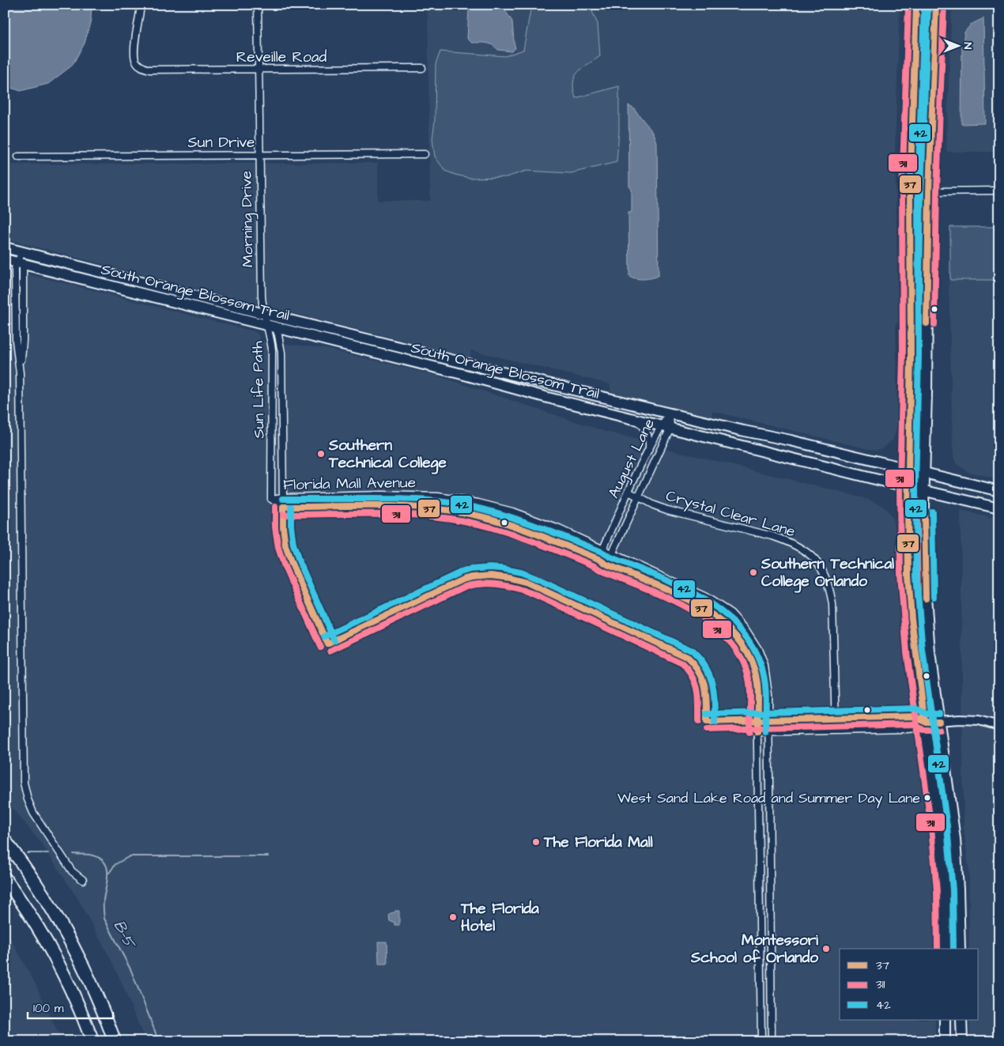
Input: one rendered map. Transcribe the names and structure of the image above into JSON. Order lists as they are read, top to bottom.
{
  "streets": {
    "main road": ["South Orange Blossom Trail"],
    "street": [
      "Reveille Road",
      "Sun Drive",
      "Morning Drive",
      "Sun Life Path",
      "August Lane",
      "Florida Mall Avenue",
      "Crystal Clear Lane"
    ]
  },
  "crossings": [
    ["Reveille Road", "Morning Drive"],
    ["Sun Drive", "Morning Drive"],
    ["Morning Drive", "South Orange Blossom Trail"],
    ["Morning Drive", "Sun Life Path"],
    ["South Orange Blossom Trail", "Sun Life Path"],
    ["South Orange Blossom Trail", "August Lane"],
    ["Sun Life Path", "Florida Mall Avenue"],
    ["August Lane", "Florida Mall Avenue"],
    ["August Lane", "Crystal Clear Lane"]
  ],
  "water": ["B-5"],
  "places": [
    "Southern Technical College",
    "Southern Technical College Orlando",
    "West Sand Lake Road and Summer Day Lane",
    "The Florida Mall",
    "The Florida Hotel",
    "Montessori School of Orlando"
  ],
  "lines": ["transit line 37", "transit line 311", "transit line 42"],
  "legend": ["37", "311", "42"],
  "scale_bar": "100 m",
  "north": "right"
}
